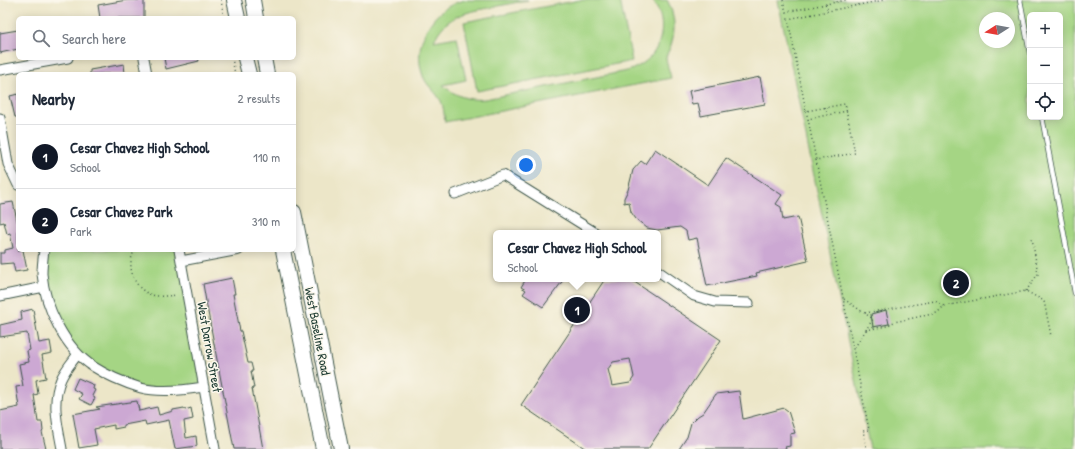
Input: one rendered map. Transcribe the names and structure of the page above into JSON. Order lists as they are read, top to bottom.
{
  "streets": {
    "main road": ["West Baseline Road"],
    "street": ["West Darrow Street"]
  },
  "north": "left",
  "page": {
    "map_buttons": ["+", "−"],
    "search": "Search here",
    "heading": ["Nearby", "2 results"],
    "list": [
      {
        "mark": "1",
        "name": "Cesar Chavez High School",
        "note": "School",
        "value": "110 m"
      },
      {
        "mark": "2",
        "name": "Cesar Chavez Park",
        "note": "Park",
        "value": "310 m"
      }
    ],
    "popup": ["Cesar Chavez High School", "School"],
    "pins": ["2", "1"]
  }
}
